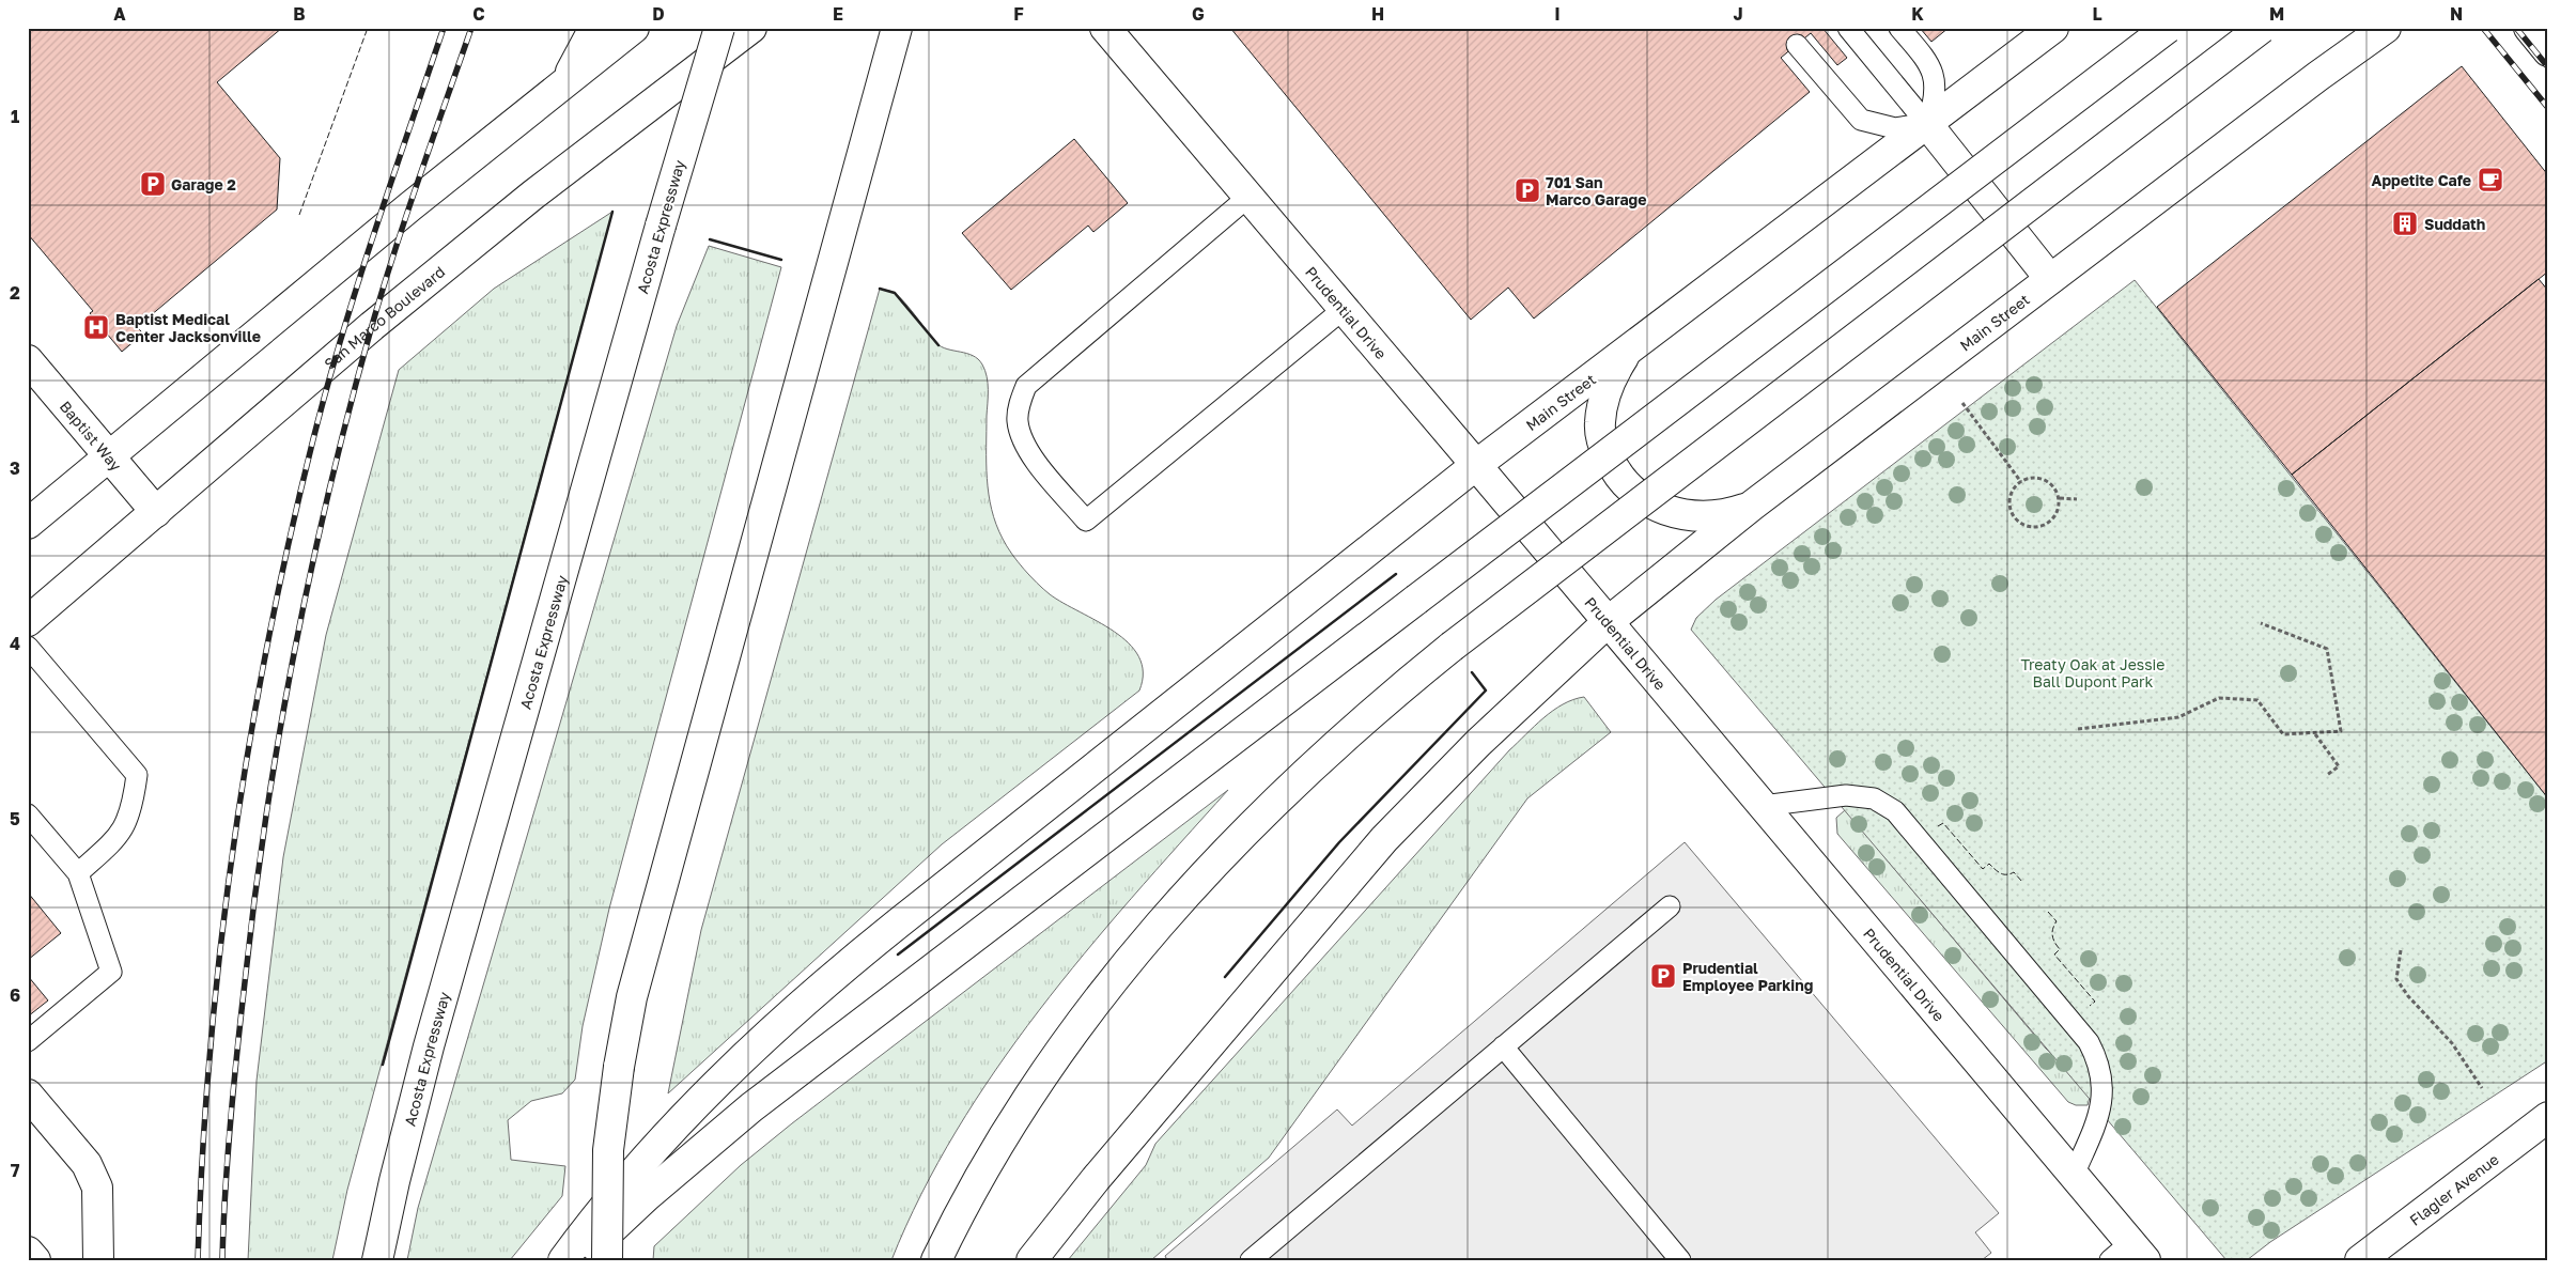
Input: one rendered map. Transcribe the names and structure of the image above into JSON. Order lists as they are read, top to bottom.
{
  "streets": {
    "main road": [
      "Acosta Expressway",
      "Prudential Drive",
      "San Marco Boulevard",
      "Main Street",
      "Baptist Way",
      "Flagler Avenue"
    ]
  },
  "crossings": [
    ["Prudential Drive", "Main Street"],
    ["San Marco Boulevard", "Baptist Way"]
  ],
  "parks": ["Treaty Oak at Jessie Ball Dupont Park"],
  "places": {
    "cafe": ["Appetite Cafe"],
    "parking": ["Garage 2", "701 San Marco Garage", "Prudential Employee Parking"],
    "building": ["Suddath"],
    "hospital": ["Baptist Medical Center Jacksonville"]
  },
  "grid": {
    "columns": [
      "A",
      "B",
      "C",
      "D",
      "E",
      "F",
      "G",
      "H",
      "I",
      "J",
      "K",
      "L",
      "M",
      "N"
    ],
    "rows": [
      "1",
      "2",
      "3",
      "4",
      "5",
      "6",
      "7"
    ]
  }
}
